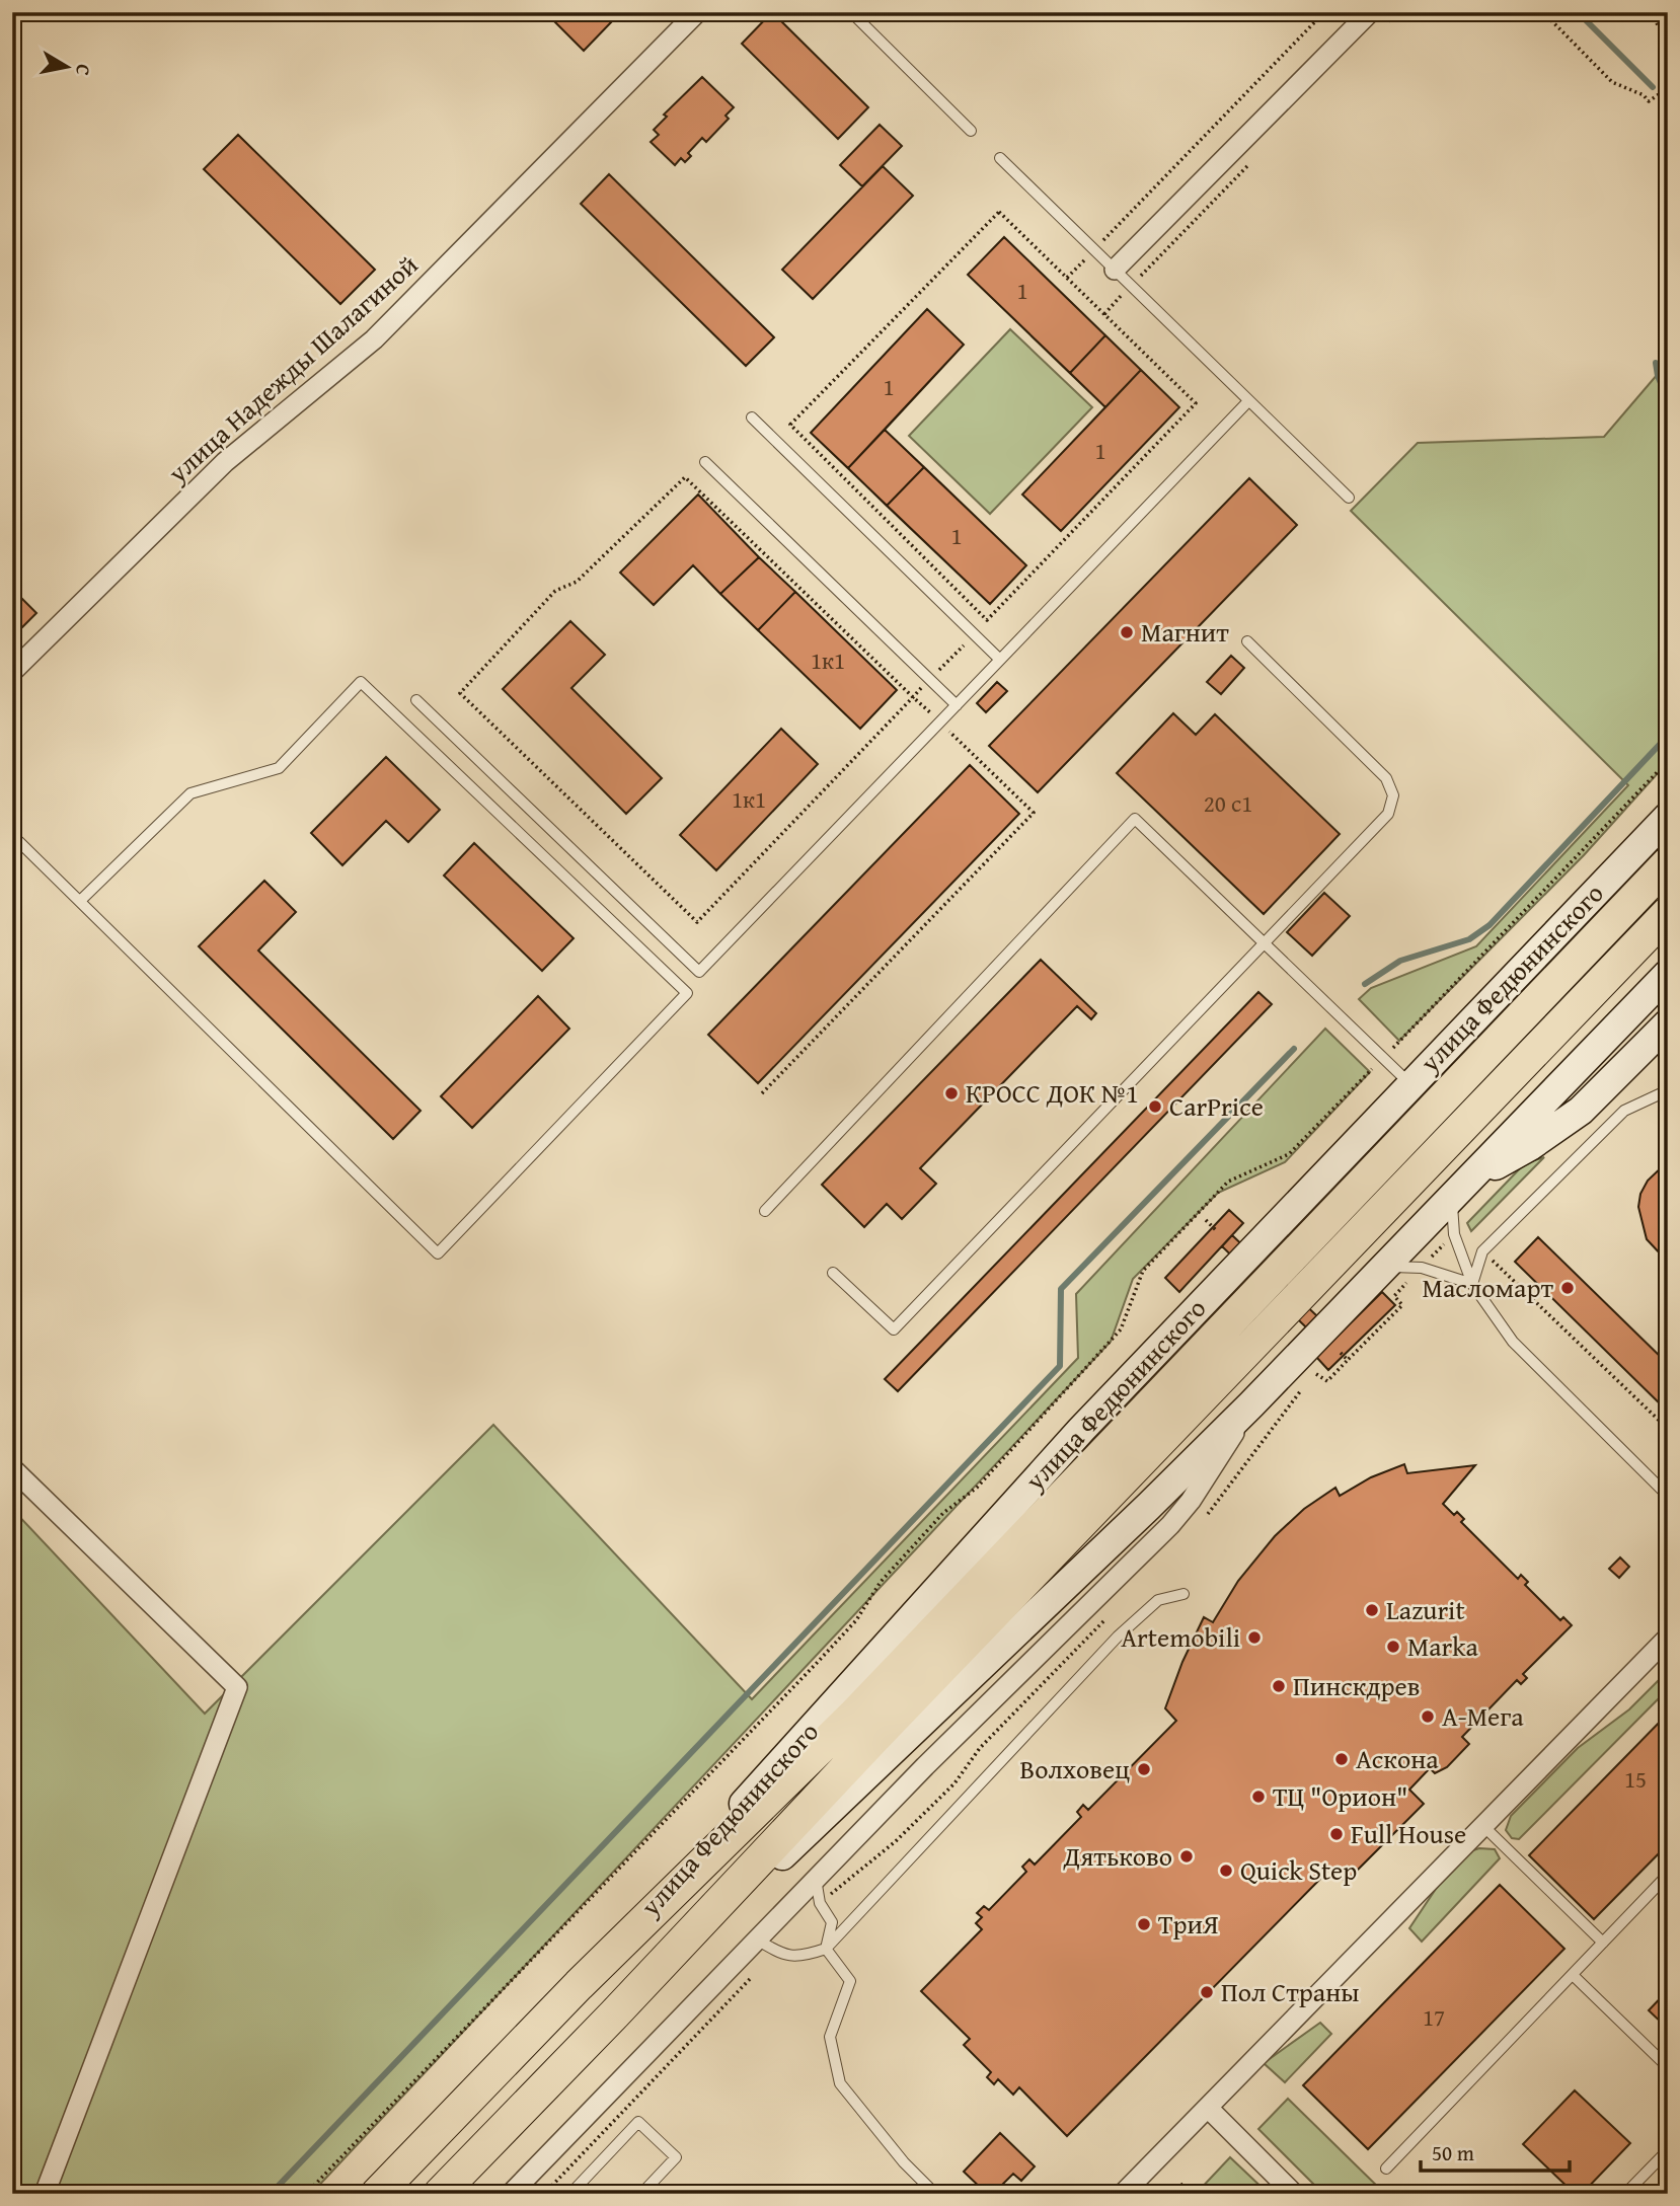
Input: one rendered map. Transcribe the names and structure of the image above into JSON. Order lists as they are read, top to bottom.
{
  "streets": {
    "highway": ["улица Федюнинского"],
    "street": ["улица Надежды Шалагиной"]
  },
  "places": [
    "Магнит",
    "КРОСС ДОК №1",
    "CarPrice",
    "Масломарт",
    "Lazurit",
    "Artemobili",
    "Marka",
    "Пинскдрев",
    "А-Мега",
    "Аскона",
    "Волховец",
    "ТЦ \"Орион\"",
    "Full House",
    "Дятьково",
    "Quick Step",
    "ТриЯ",
    "Пол Страны"
  ],
  "house_numbers": [
    "1",
    "1",
    "1",
    "1",
    "1к1",
    "1к1",
    "20 с1",
    "15",
    "17"
  ],
  "scale_bar": "50 m",
  "north": "right"
}
